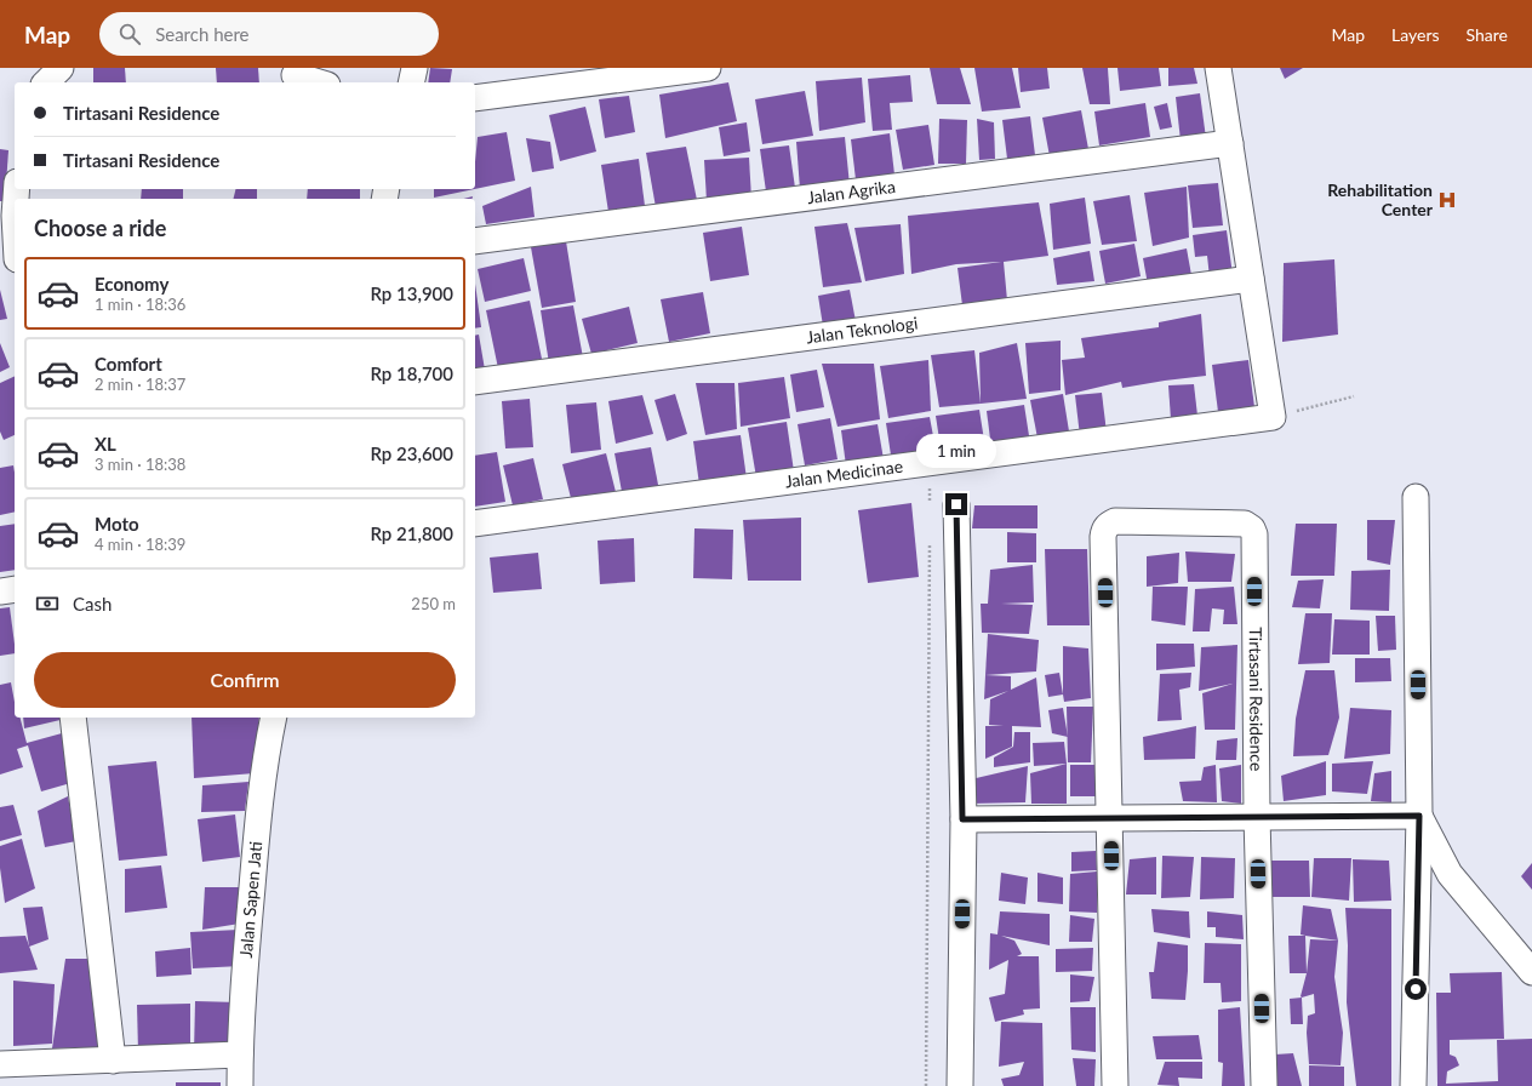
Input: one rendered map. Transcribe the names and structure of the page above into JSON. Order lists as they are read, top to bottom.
{
  "streets": {
    "street": [
      "Jalan Agrika",
      "Jalan Teknologi",
      "Jalan Medicinae",
      "Tirtasani Residence",
      "Jalan Sapen Jati"
    ]
  },
  "places": {
    "hospital": ["Rehabilitation Center"]
  },
  "page": {
    "header": "Map",
    "search": "Search here",
    "nav": ["Map", "Layers", "Share"],
    "banner": ["Tirtasani Residence", "Tirtasani Residence"],
    "heading": "Choose a ride",
    "list": [
      {
        "name": "Economy",
        "note": "1 min · 18:36",
        "value": "Rp 13,900"
      },
      {
        "name": "Comfort",
        "note": "2 min · 18:37",
        "value": "Rp 18,700"
      },
      {
        "name": "XL",
        "note": "3 min · 18:38",
        "value": "Rp 23,600"
      },
      {
        "name": "Moto",
        "note": "4 min · 18:39",
        "value": "Rp 21,800"
      }
    ],
    "bubble": "1 min",
    "pay": ["Cash", "250 m"],
    "buttons": "Confirm"
  }
}
